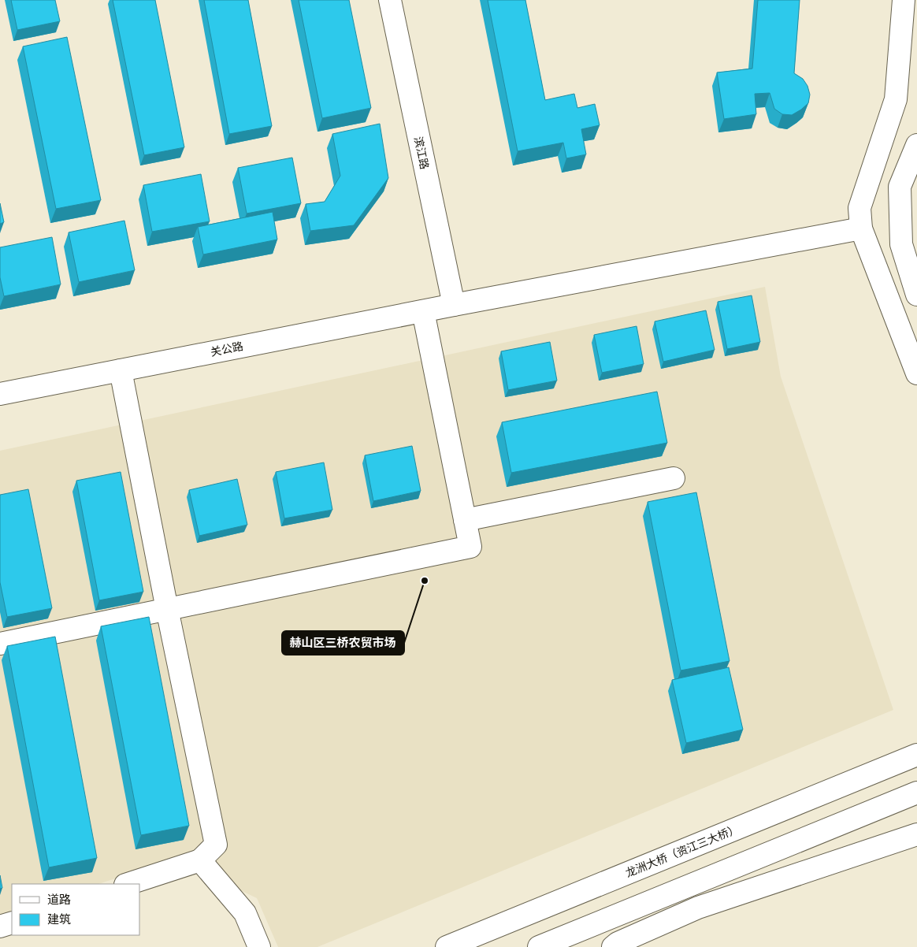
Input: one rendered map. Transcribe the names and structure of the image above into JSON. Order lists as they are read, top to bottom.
{
  "streets": {
    "main road": ["滨江路", "关公路", "龙洲大桥（资江三大桥）"]
  },
  "crossings": [
    ["滨江路", "关公路"]
  ],
  "places": ["赫山区三桥农贸市场"],
  "legend": ["道路", "建筑"]
}
